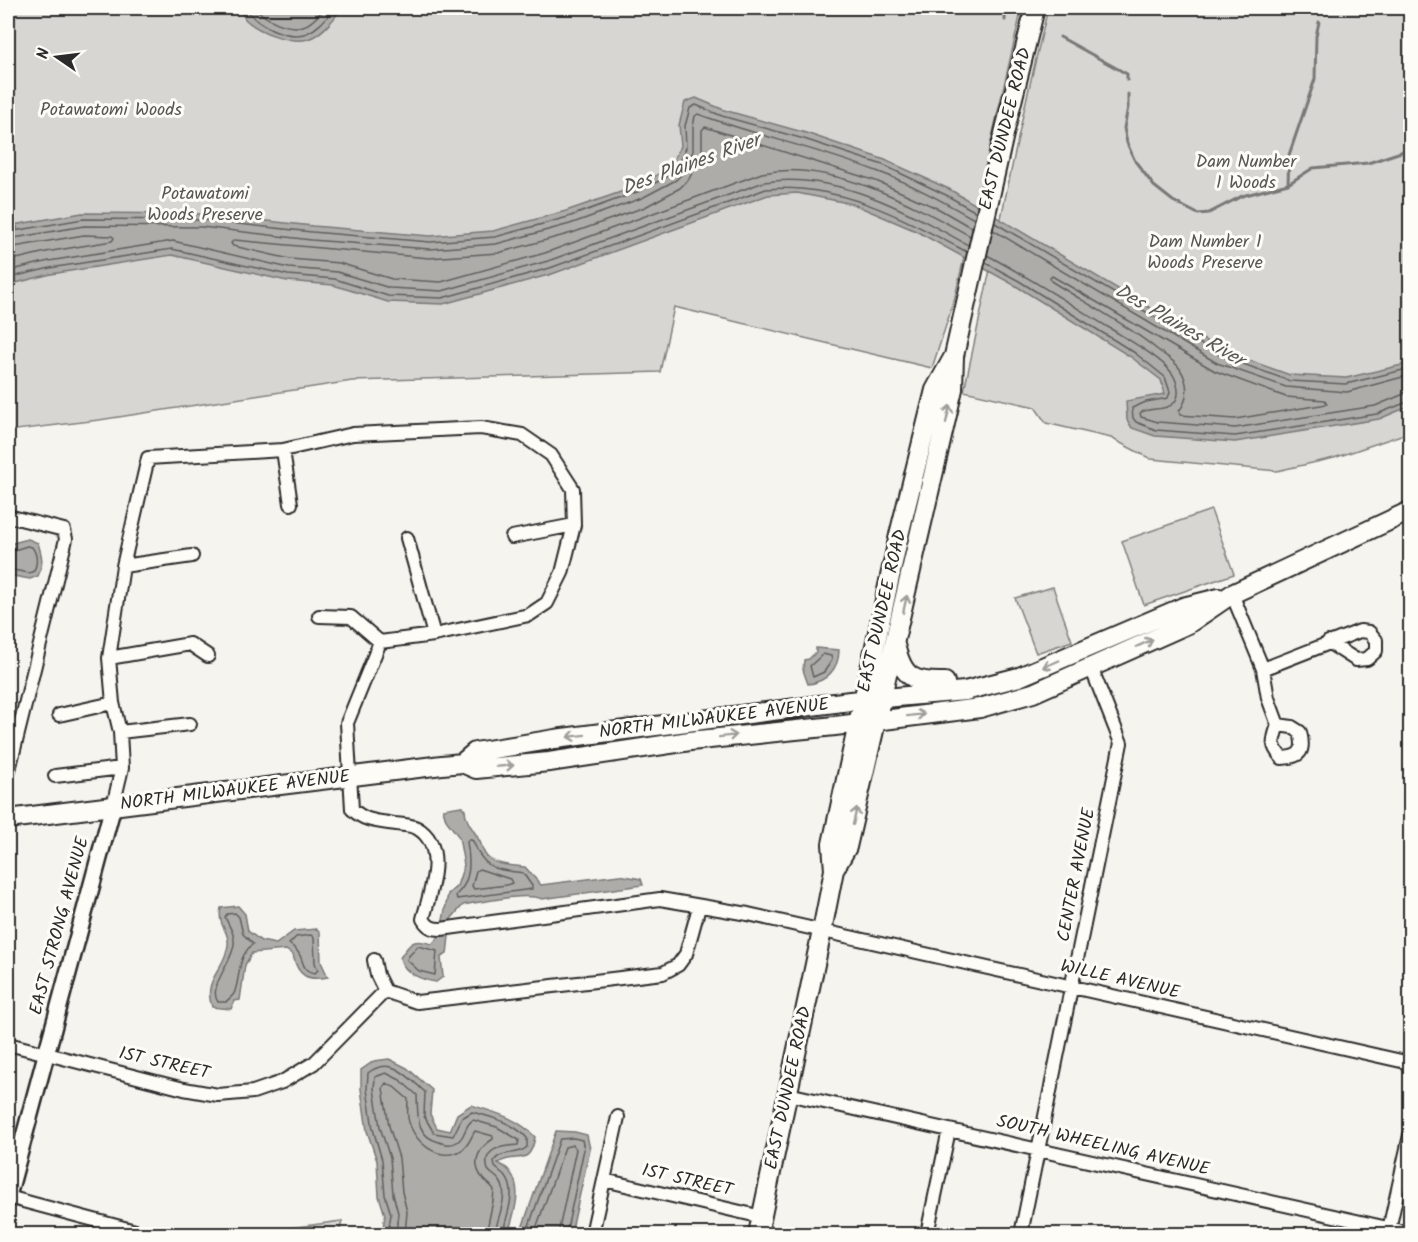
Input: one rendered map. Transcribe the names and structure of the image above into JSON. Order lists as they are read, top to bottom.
{
  "streets": {
    "main road": ["EAST DUNDEE ROAD", "NORTH MILWAUKEE AVENUE"],
    "street": [
      "CENTER AVENUE",
      "EAST STRONG AVENUE",
      "WILLE AVENUE",
      "1ST STREET",
      "SOUTH WHEELING AVENUE"
    ]
  },
  "crossings": [
    ["EAST DUNDEE ROAD", "NORTH MILWAUKEE AVENUE"],
    ["EAST DUNDEE ROAD", "WILLE AVENUE"],
    ["EAST DUNDEE ROAD", "1ST STREET"],
    ["EAST DUNDEE ROAD", "SOUTH WHEELING AVENUE"],
    ["NORTH MILWAUKEE AVENUE", "CENTER AVENUE"],
    ["NORTH MILWAUKEE AVENUE", "EAST STRONG AVENUE"],
    ["NORTH MILWAUKEE AVENUE", "WILLE AVENUE"],
    ["CENTER AVENUE", "WILLE AVENUE"],
    ["CENTER AVENUE", "SOUTH WHEELING AVENUE"],
    ["EAST STRONG AVENUE", "1ST STREET"]
  ],
  "water": ["Des Plaines River"],
  "parks": [
    "Potawatomi Woods",
    "Dam Number 1 Woods",
    "Potawatomi Woods Preserve",
    "Dam Number 1 Woods Preserve"
  ],
  "north": "left"
}
